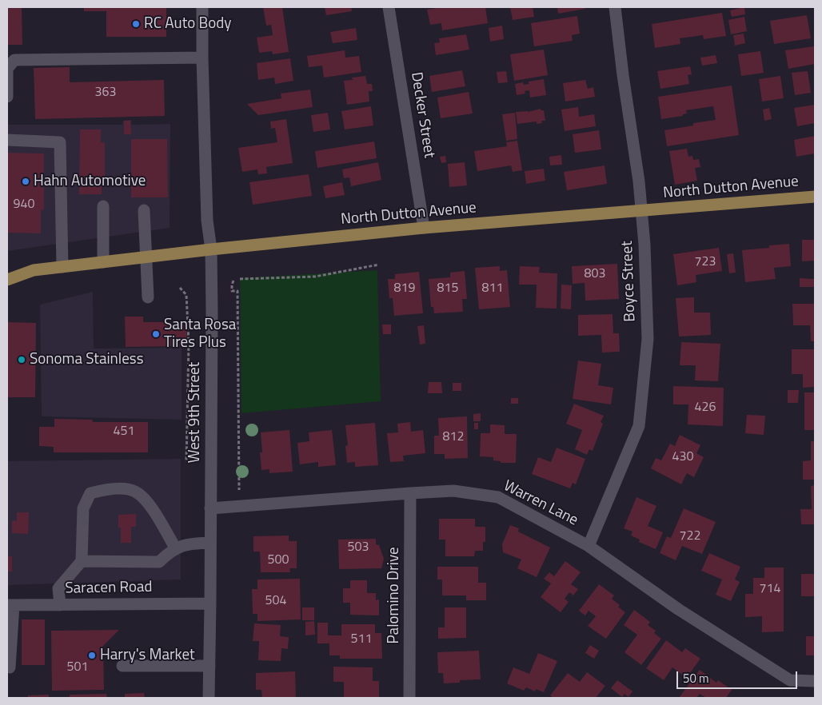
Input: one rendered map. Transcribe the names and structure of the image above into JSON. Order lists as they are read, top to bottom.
{
  "streets": {
    "main road": ["North Dutton Avenue"],
    "street": [
      "Decker Street",
      "Boyce Street",
      "West 9th Street",
      "Warren Lane",
      "Saracen Road",
      "Palomino Drive"
    ]
  },
  "crossings": [
    ["Decker Street", "North Dutton Avenue"],
    ["North Dutton Avenue", "Boyce Street"],
    ["North Dutton Avenue", "West 9th Street"],
    ["Boyce Street", "Warren Lane"],
    ["West 9th Street", "Warren Lane"],
    ["West 9th Street", "Saracen Road"],
    ["Warren Lane", "Palomino Drive"]
  ],
  "places": [
    "RC Auto Body",
    "Hahn Automotive",
    "Santa Rosa Tires Plus",
    "Sonoma Stainless",
    "Harry's Market"
  ],
  "house_numbers": [
    "363",
    "940",
    "723",
    "803",
    "819",
    "815",
    "811",
    "426",
    "451",
    "812",
    "430",
    "722",
    "503",
    "500",
    "714",
    "504",
    "511",
    "501"
  ],
  "scale_bar": "50 m"
}
